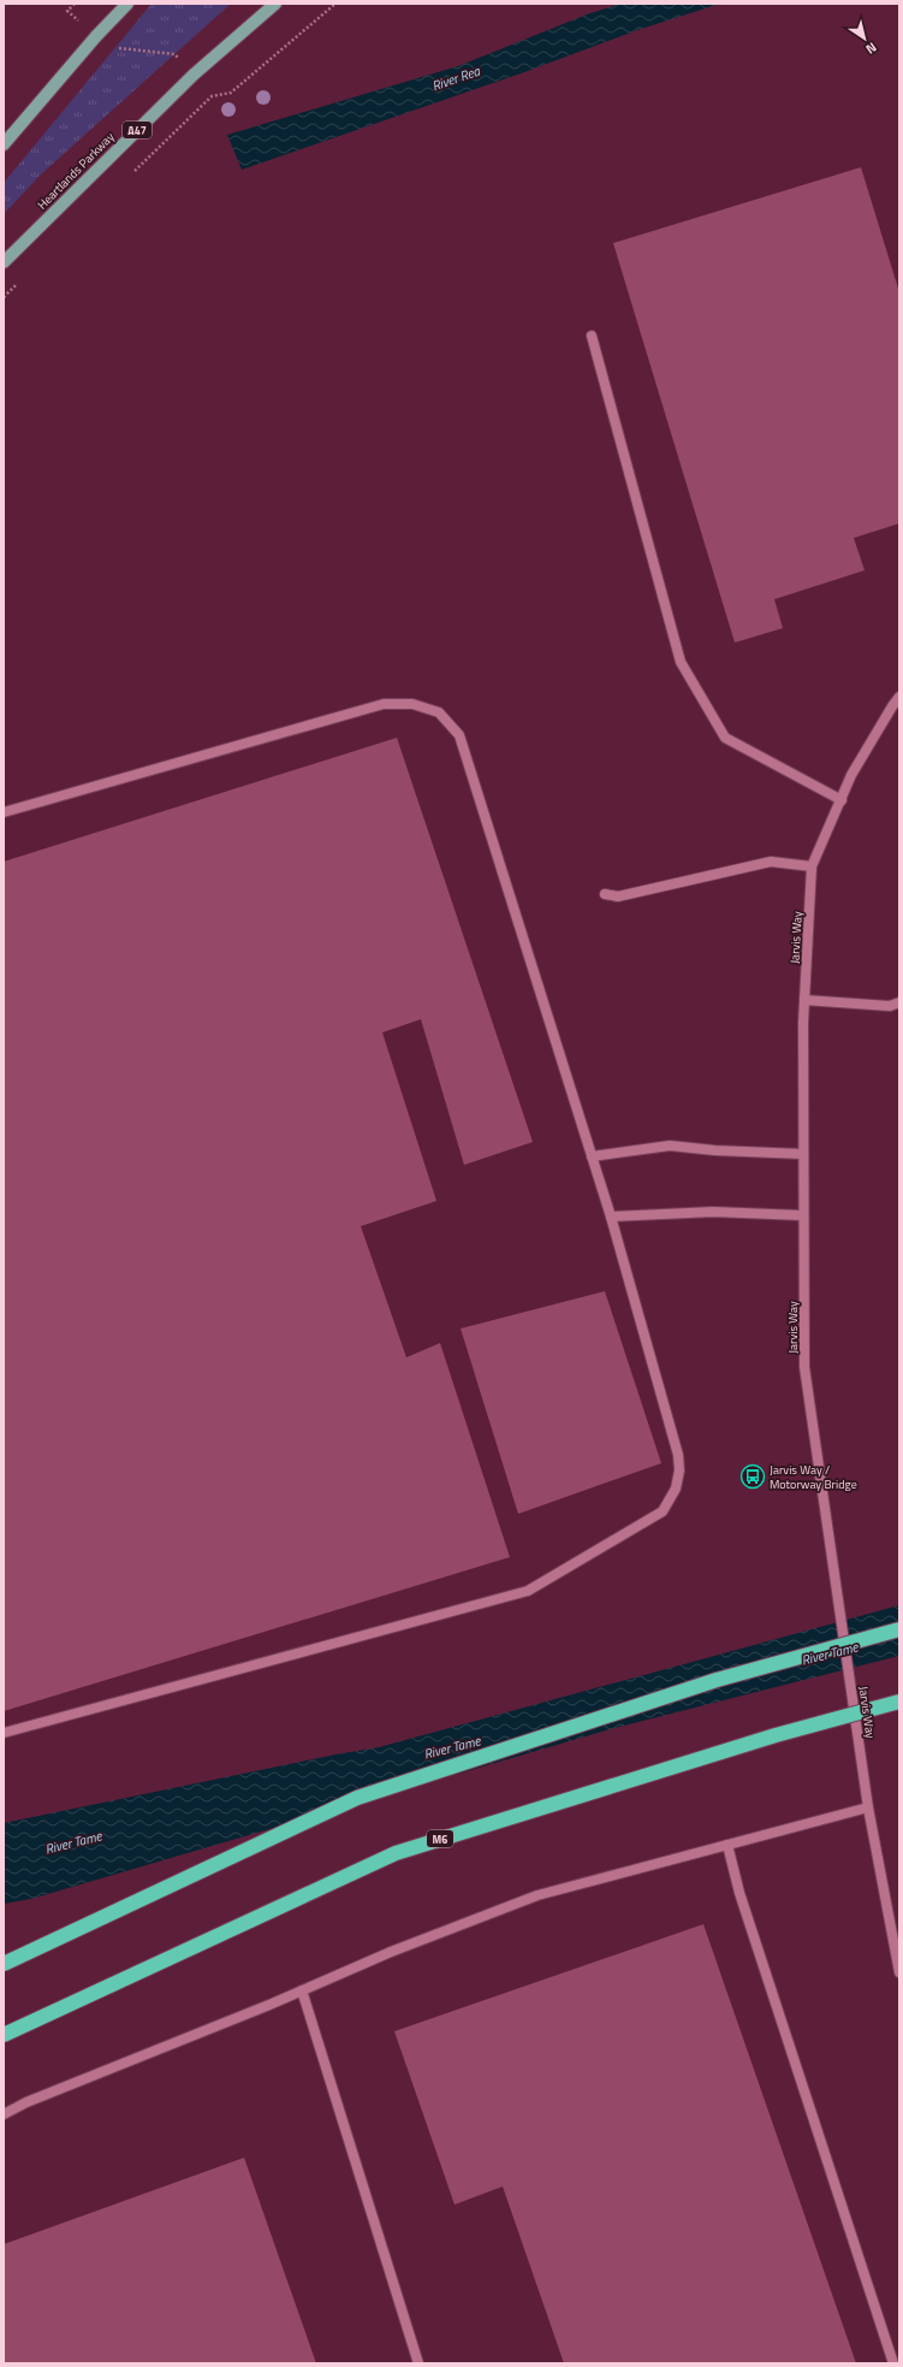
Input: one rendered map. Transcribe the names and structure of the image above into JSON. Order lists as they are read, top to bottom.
{
  "streets": {
    "highway": ["M6"],
    "main road": ["A47", "Heartlands Parkway"],
    "street": ["Jarvis Way"]
  },
  "water": ["River Rea", "River Tame"],
  "places": {
    "bus stop": ["Jarvis Way / Motorway Bridge"]
  },
  "north": "bottom right"
}
